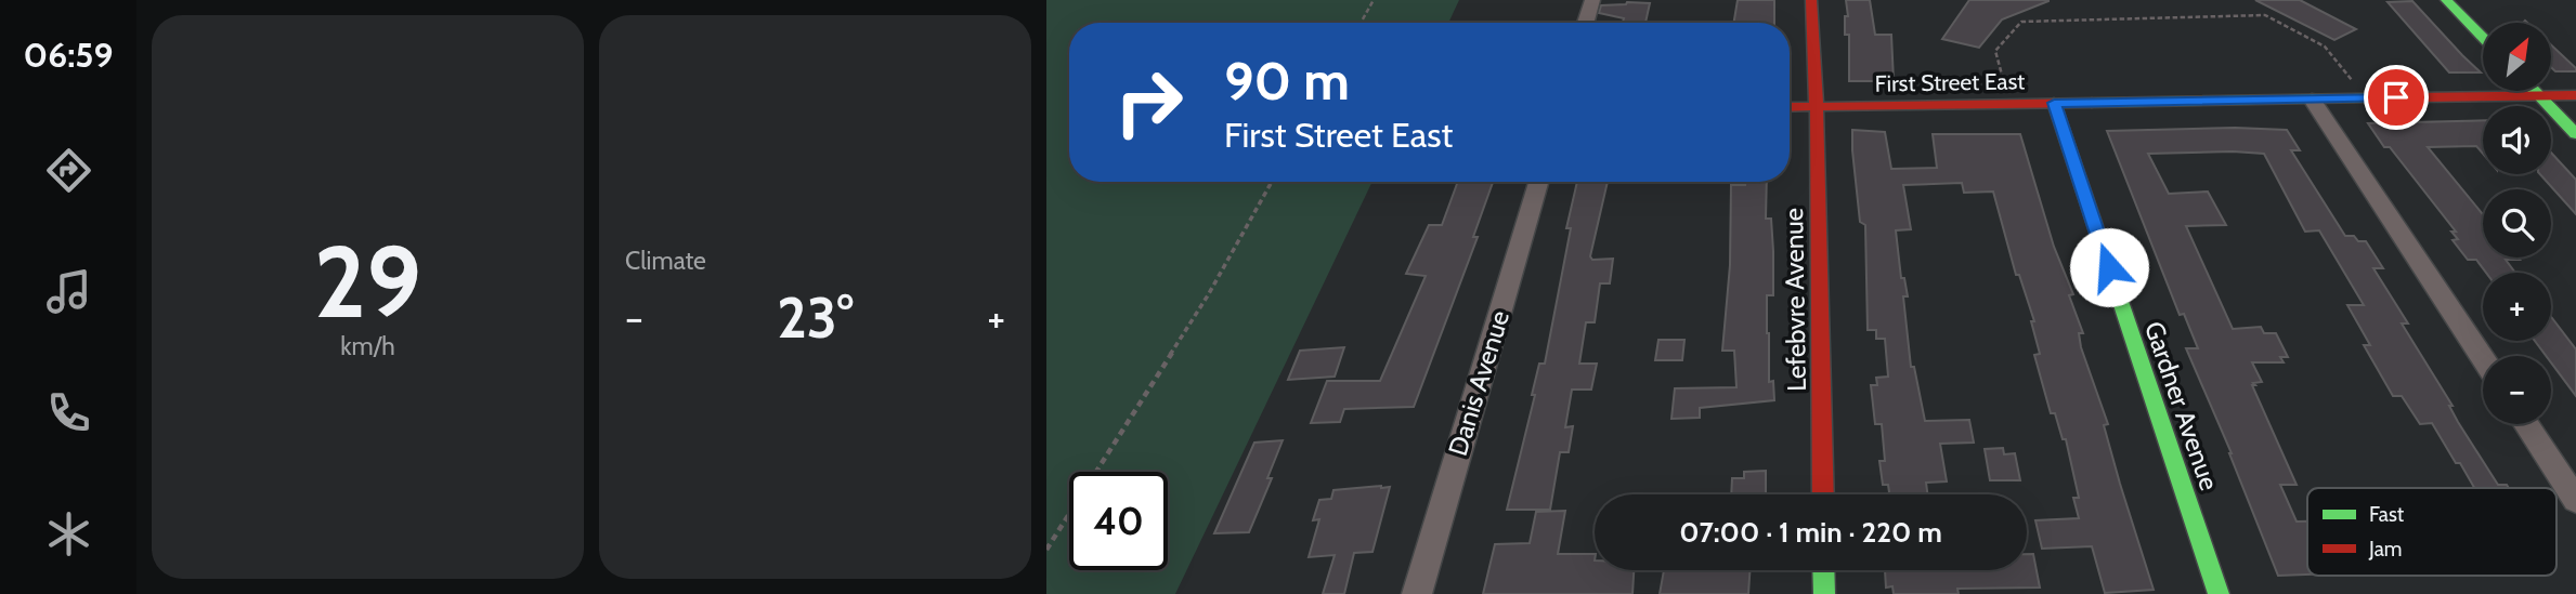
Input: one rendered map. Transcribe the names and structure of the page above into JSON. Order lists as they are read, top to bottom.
{
  "streets": {
    "street": [
      "First Street East",
      "Lefebvre Avenue",
      "Danis Avenue",
      "Gardner Avenue"
    ]
  },
  "crossings": [
    ["First Street East", "Lefebvre Avenue"],
    ["First Street East", "Gardner Avenue"]
  ],
  "legend": ["Fast", "Jam"],
  "north": "top right",
  "page": {
    "tabs": "06:59",
    "tile": [
      ["29", "km/h"],
      "Climate"
    ],
    "map_buttons": ["+", "−"],
    "turn": ["90 m", "First Street East"],
    "heat": ["−", "23°", "+"],
    "limit": "40",
    "trip": "07:00 · 1 min · 220 m"
  }
}
